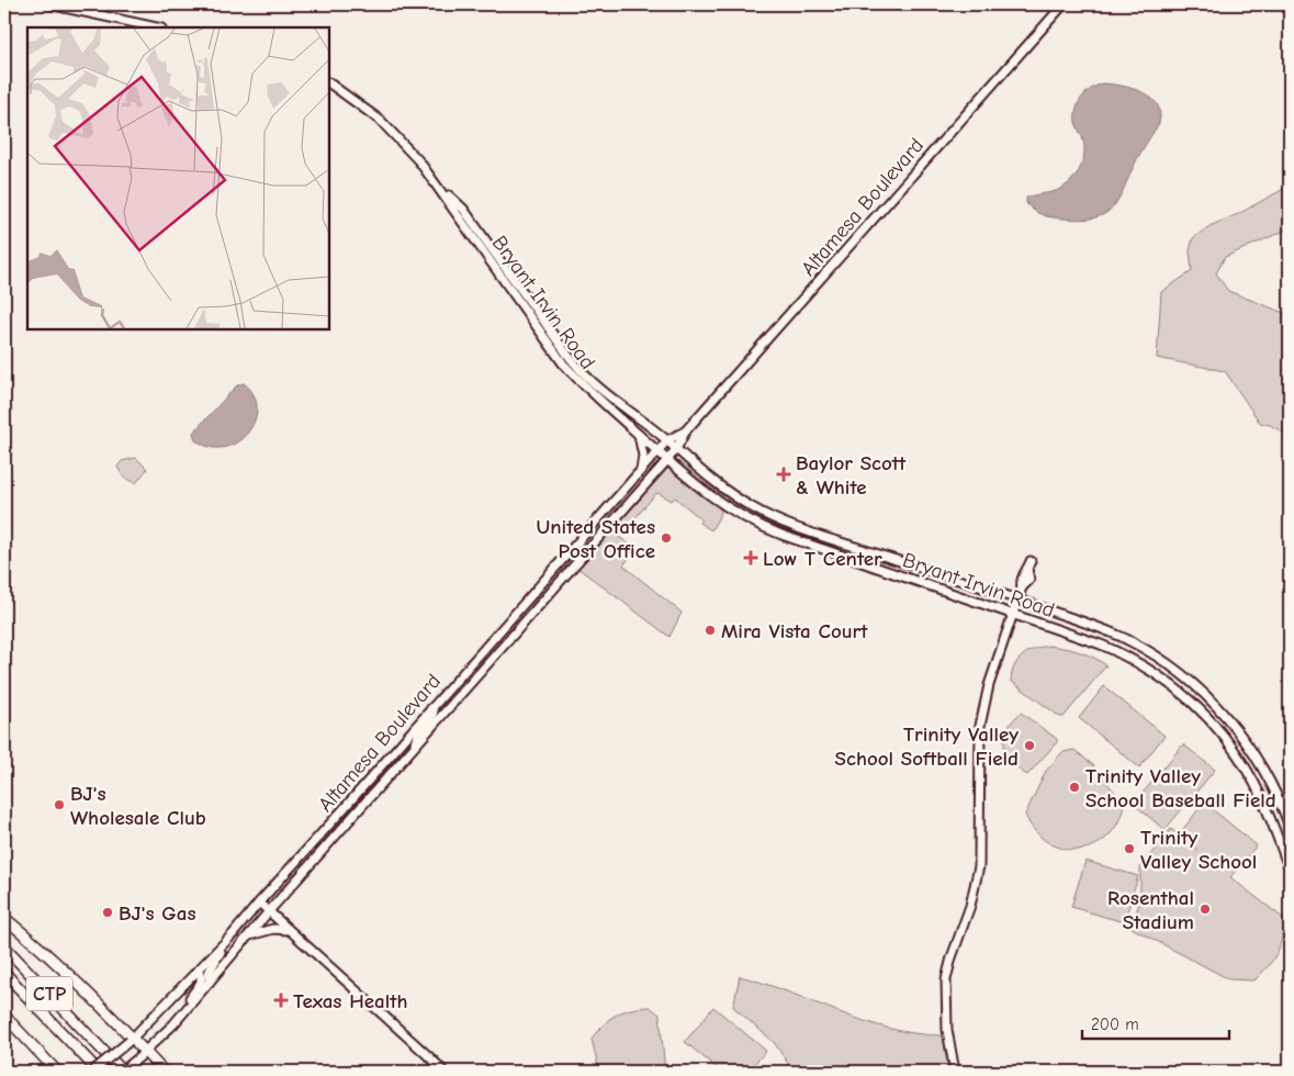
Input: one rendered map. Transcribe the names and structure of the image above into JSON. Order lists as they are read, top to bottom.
{
  "streets": {
    "highway": ["CTP"],
    "main road": ["Altamesa Boulevard", "Bryant Irvin Road"]
  },
  "crossings": [
    ["Altamesa Boulevard", "Bryant Irvin Road"],
    ["Altamesa Boulevard", "CTP"]
  ],
  "places": {
    "health": ["Baylor Scott & White", "Low T Center", "Texas Health"],
    "other": [
      "United States Post Office",
      "Mira Vista Court",
      "Trinity Valley School Softball Field",
      "Trinity Valley School Baseball Field",
      "BJ's Wholesale Club",
      "Trinity Valley School",
      "Rosenthal Stadium",
      "BJ's Gas"
    ]
  },
  "scale_bar": "200 m"
}
